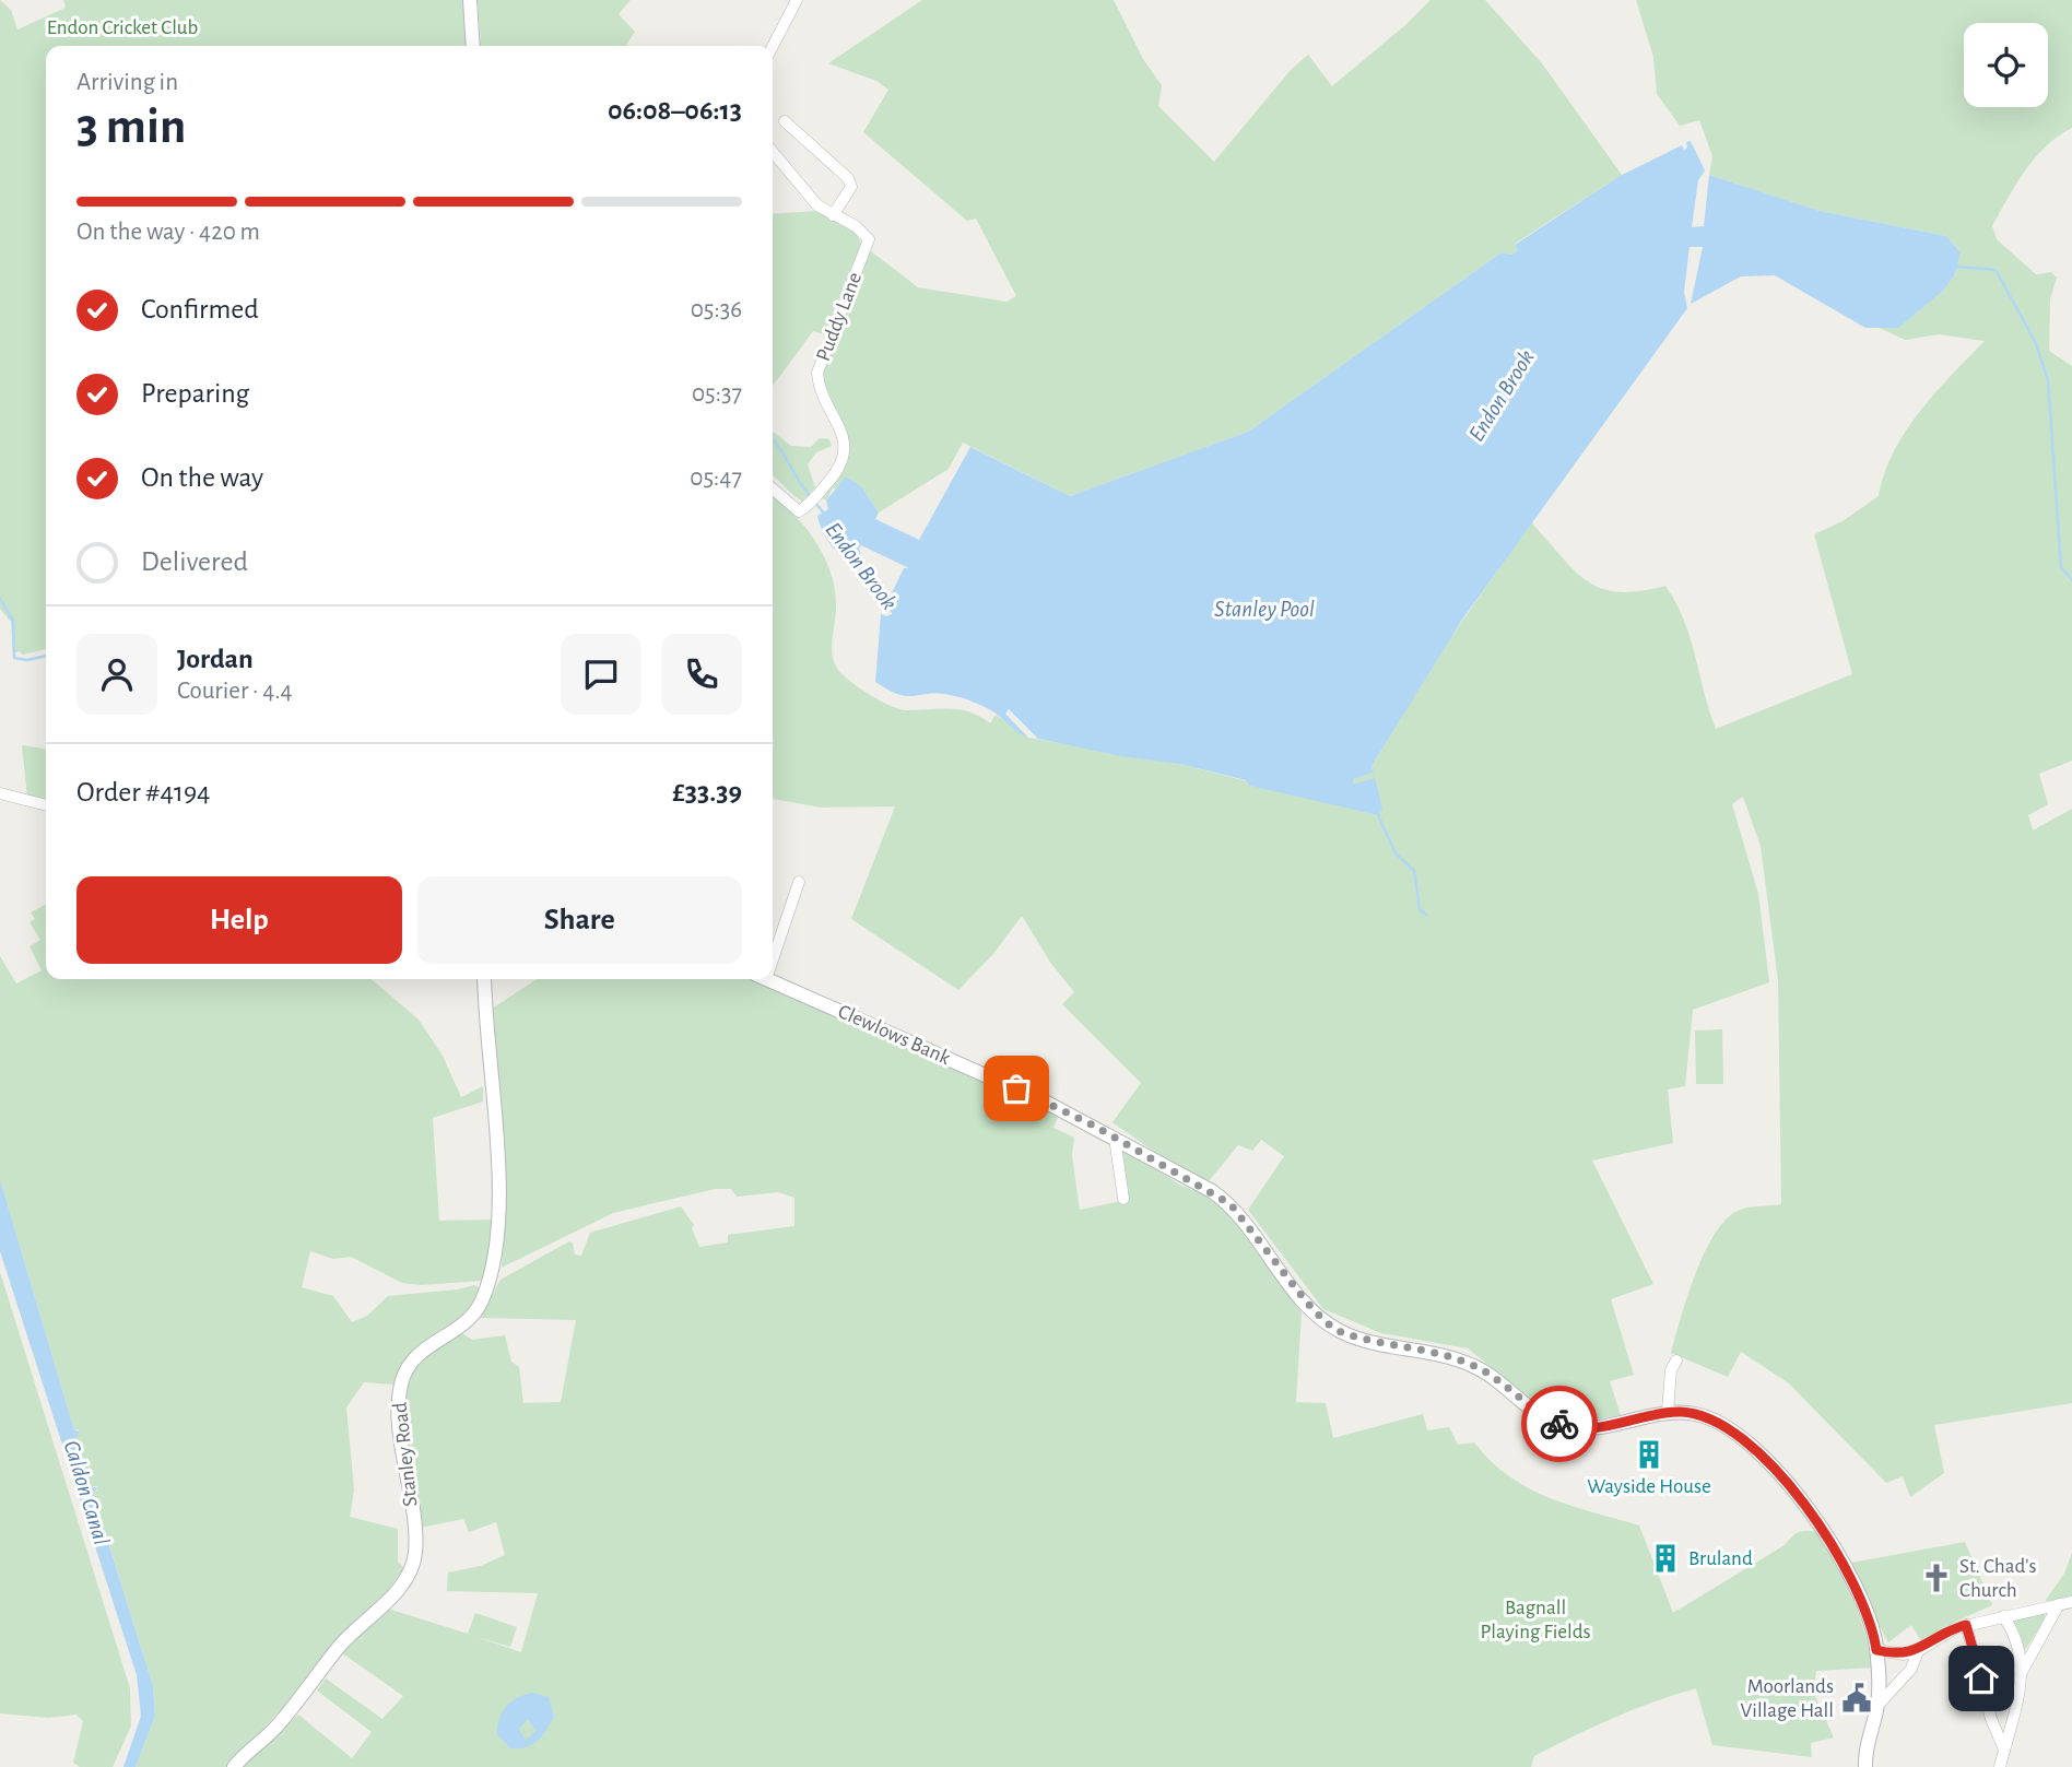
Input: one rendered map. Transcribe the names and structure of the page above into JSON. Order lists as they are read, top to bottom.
{
  "streets": {
    "street": ["Puddy Lane", "Clewlows Bank", "Stanley Road"]
  },
  "water": ["Endon Brook", "Stanley Pool", "Caldon Canal"],
  "parks": ["Endon Cricket Club", "Bagnall Playing Fields"],
  "places": {
    "building": ["Wayside House", "Bruland"],
    "church": ["St. Chad's Church"],
    "public building": ["Moorlands Village Hall"]
  },
  "page": {
    "heading": ["3 min", "Arriving in", "06:08–06:13"],
    "panel": [
      "Jordan",
      "Courier · 4.4",
      "Order #4194",
      "£33.39"
    ],
    "bar": "On the way · 420 m",
    "list": [
      ["Confirmed", "05:36"],
      ["Preparing", "05:37"],
      ["On the way", "05:47"],
      "Delivered"
    ],
    "buttons": ["Help", "Share"]
  }
}
